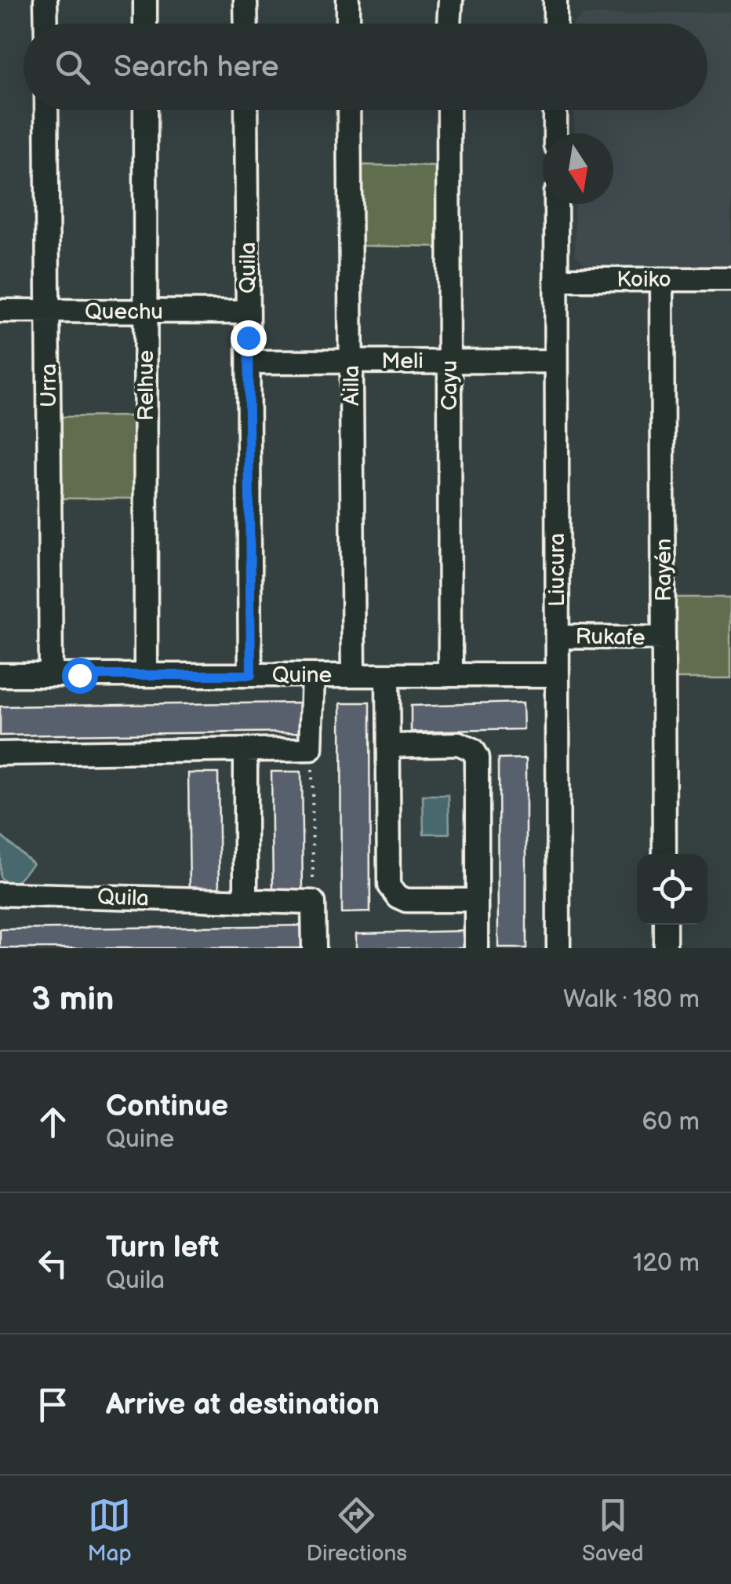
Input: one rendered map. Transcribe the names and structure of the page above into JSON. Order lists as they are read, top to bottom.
{
  "streets": {
    "street": [
      "Quila",
      "Koiko",
      "Quechu",
      "Meli",
      "Urra",
      "Relhue",
      "Ailla",
      "Cayu",
      "Liucura",
      "Rayén",
      "Rukafe",
      "Quine"
    ]
  },
  "crossings": [
    ["Quila", "Quechu"],
    ["Quila", "Meli"],
    ["Quila", "Quine"],
    ["Koiko", "Liucura"],
    ["Koiko", "Rayén"],
    ["Quechu", "Urra"],
    ["Quechu", "Relhue"],
    ["Meli", "Ailla"],
    ["Meli", "Cayu"],
    ["Meli", "Liucura"],
    ["Urra", "Quine"],
    ["Relhue", "Quine"],
    ["Ailla", "Quine"],
    ["Cayu", "Quine"],
    ["Liucura", "Rukafe"],
    ["Liucura", "Quine"],
    ["Rayén", "Rukafe"]
  ],
  "north": "bottom",
  "page": {
    "search": "Search here",
    "heading": ["3 min", "Walk · 180 m"],
    "list": [
      ["Continue", "Quine", "60 m"],
      ["Turn left", "Quila", "120 m"],
      "Arrive at destination"
    ],
    "nav": ["Map", "Directions", "Saved"]
  }
}
